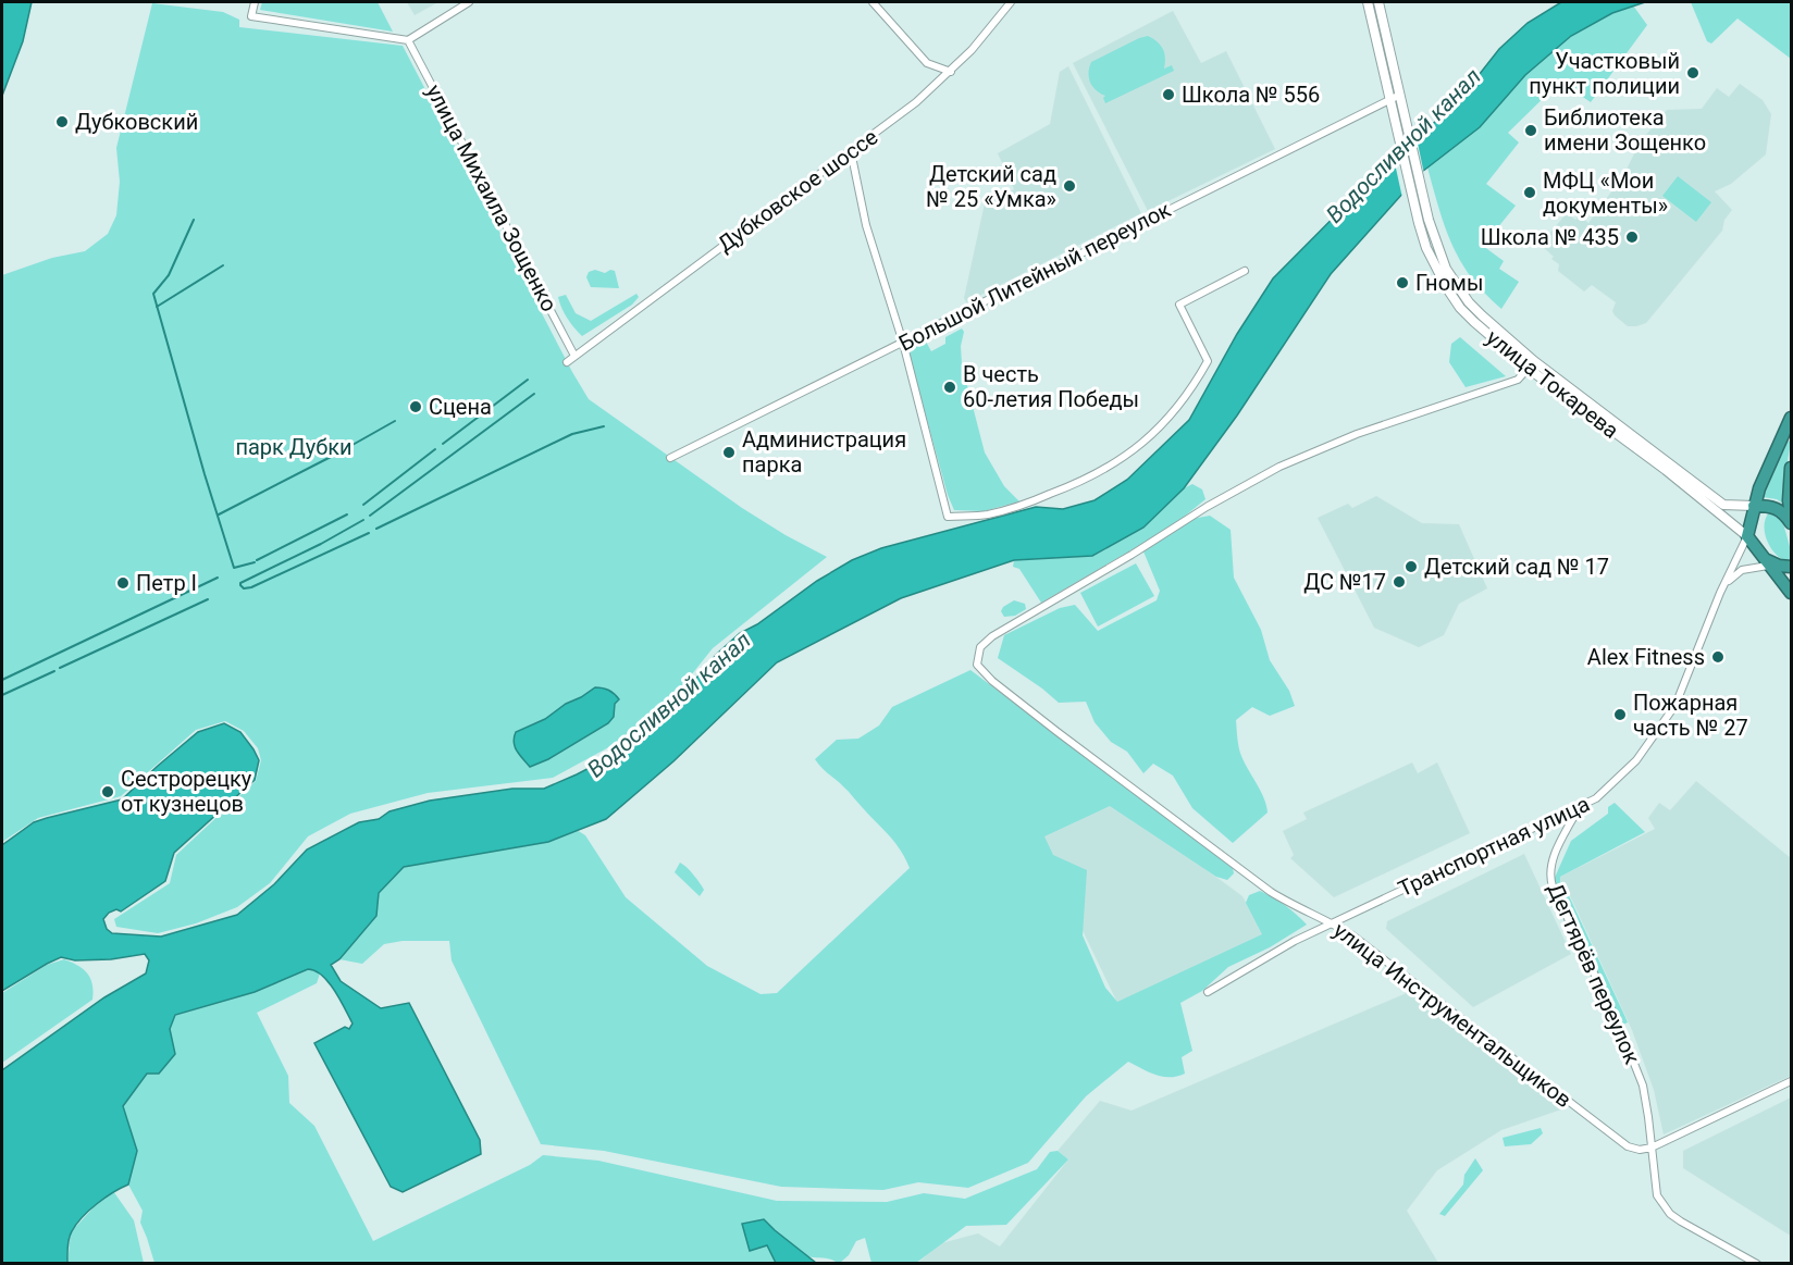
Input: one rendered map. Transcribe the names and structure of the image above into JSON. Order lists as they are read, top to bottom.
{
  "streets": {
    "main road": ["улица Токарева"],
    "street": [
      "Дубковское шоссе",
      "улица Михаила Зощенко",
      "Большой Литейный переулок",
      "Транспортная улица",
      "Дегтярёв переулок",
      "улица Инструментальщиков"
    ]
  },
  "crossings": [
    ["Дубковское шоссе", "улица Михаила Зощенко"],
    ["Большой Литейный переулок", "улица Токарева"],
    ["улица Токарева", "Транспортная улица"],
    ["улица Токарева", "улица Инструментальщиков"],
    ["Транспортная улица", "Дегтярёв переулок"],
    ["Транспортная улица", "улица Инструментальщиков"],
    ["Дегтярёв переулок", "улица Инструментальщиков"]
  ],
  "water": ["Водосливной канал"],
  "parks": ["парк Дубки"],
  "places": [
    "Участковый пункт полиции",
    "Школа № 556",
    "Дубковский",
    "Библиотека имени Зощенко",
    "Детский сад № 25 «Умка»",
    "МФЦ «Мои документы»",
    "Школа № 435",
    "Гномы",
    "В честь 60-летия Победы",
    "Сцена",
    "Администрация парка",
    "Детский сад № 17",
    "ДС №17",
    "Петр I",
    "Alex Fitness",
    "Пожарная часть № 27",
    "Сестрорецку от кузнецов"
  ]
}
